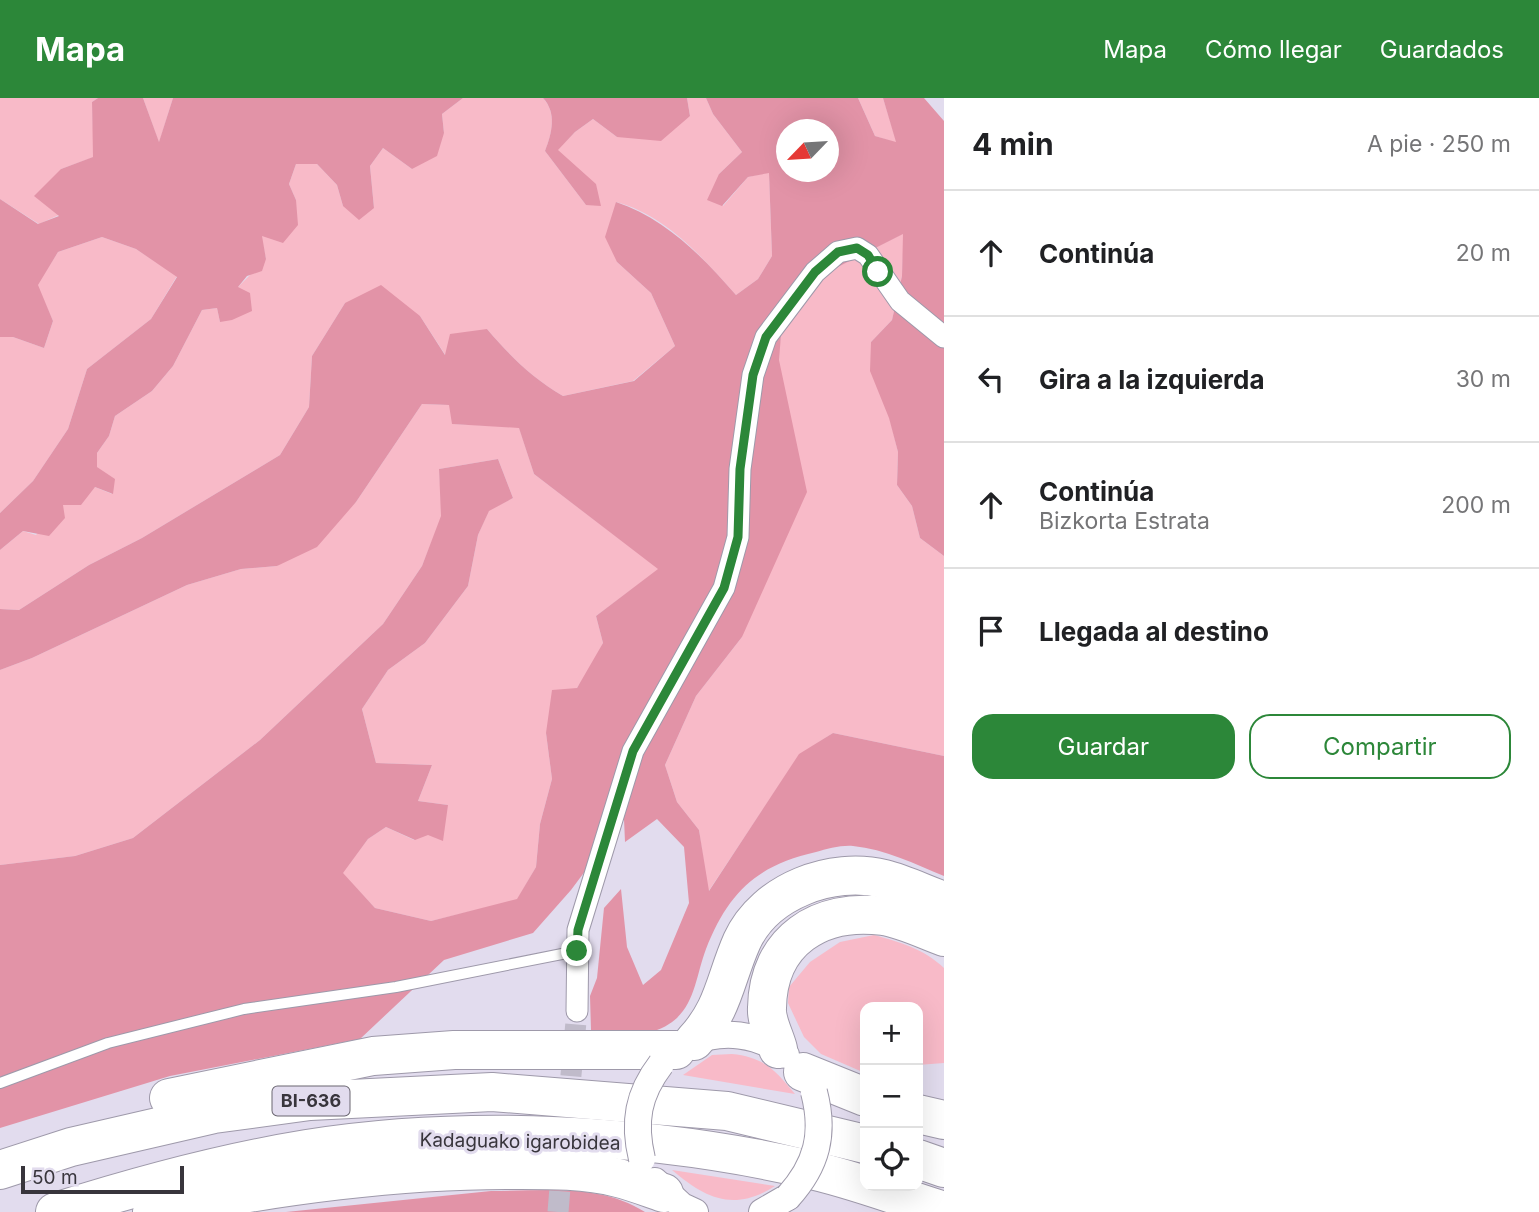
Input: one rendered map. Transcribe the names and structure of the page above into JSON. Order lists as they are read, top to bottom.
{
  "streets": {
    "highway": ["BI-636", "Kadaguako igarobidea"]
  },
  "scale_bar": "50 m",
  "north": "bottom left",
  "page": {
    "header": "Mapa",
    "nav": ["Mapa", "Cómo llegar", "Guardados"],
    "heading": ["4 min", "A pie · 250 m"],
    "list": [
      ["Continúa", "20 m"],
      ["Gira a la izquierda", "30 m"],
      ["Continúa", "Bizkorta Estrata", "200 m"],
      "Llegada al destino"
    ],
    "buttons": ["Guardar", "Compartir"],
    "map_buttons": ["+", "−"],
    "scale": "50 m"
  }
}
